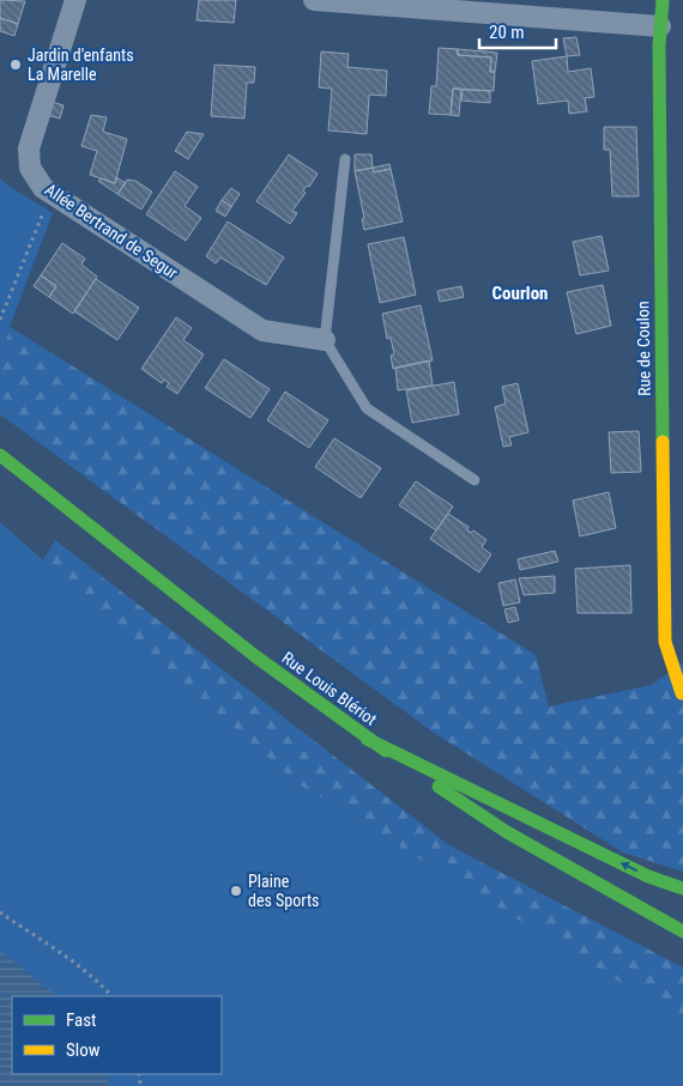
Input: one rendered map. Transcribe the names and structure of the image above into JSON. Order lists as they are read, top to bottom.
{
  "streets": {
    "street": ["Allée Bertrand de Segur", "Rue de Coulon", "Rue Louis Blériot"]
  },
  "districts": ["Courlon"],
  "places": ["Jardin d'enfants La Marelle", "Plaine des Sports"],
  "legend": ["Fast", "Slow"],
  "scale_bar": "20 m"
}
